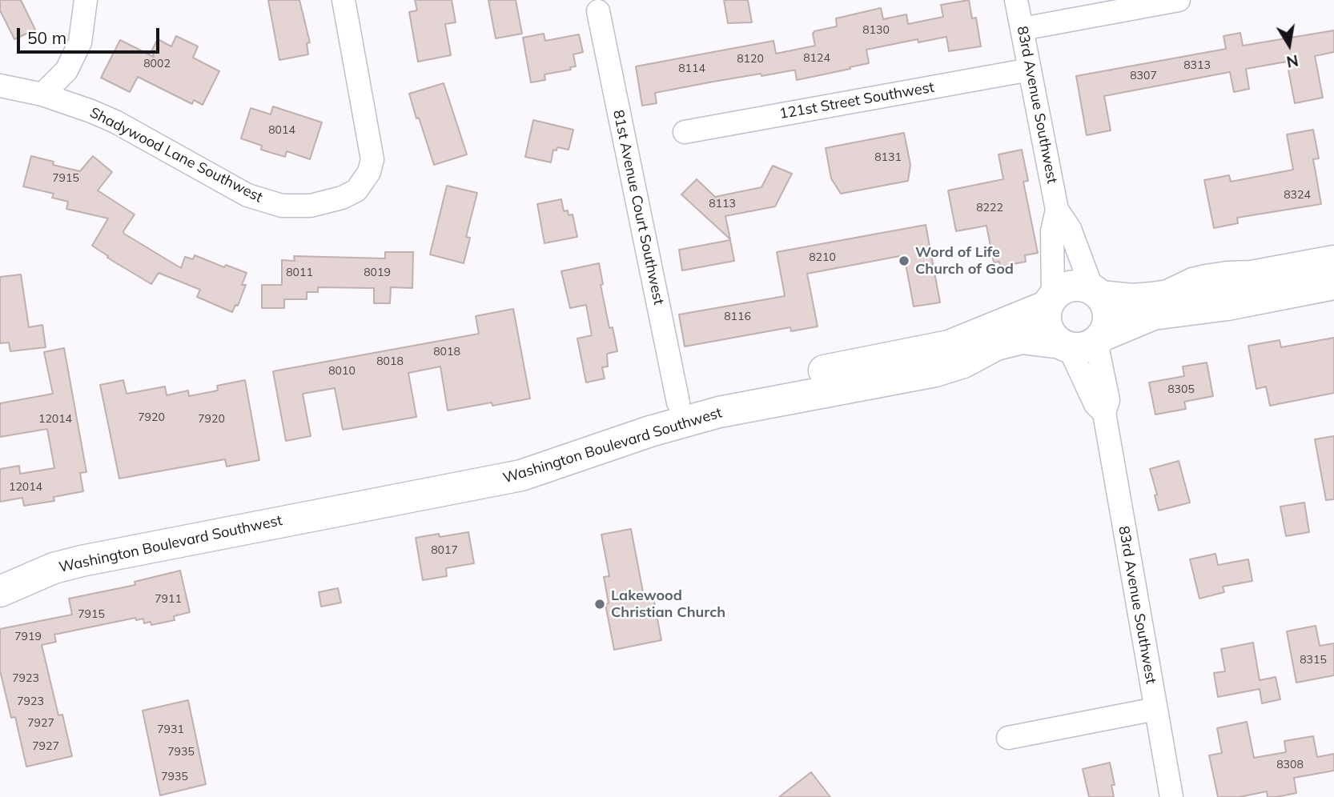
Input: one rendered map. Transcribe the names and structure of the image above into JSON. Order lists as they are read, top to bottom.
{
  "streets": {
    "main road": ["Washington Boulevard Southwest"],
    "street": [
      "121st Street Southwest",
      "83rd Avenue Southwest",
      "Shadywood Lane Southwest",
      "81st Avenue Court Southwest"
    ]
  },
  "crossings": [
    ["121st Street Southwest", "83rd Avenue Southwest"],
    ["83rd Avenue Southwest", "Washington Boulevard Southwest"],
    ["81st Avenue Court Southwest", "Washington Boulevard Southwest"]
  ],
  "places": ["Word of Life Church of God", "Lakewood Christian Church"],
  "house_numbers": [
    "8130",
    "8124",
    "8120",
    "8002",
    "8313",
    "8114",
    "8307",
    "8014",
    "8131",
    "7915",
    "8324",
    "8113",
    "8222",
    "8210",
    "8011",
    "8019",
    "8116",
    "8018",
    "8018",
    "8010",
    "8305",
    "7920",
    "12014",
    "7920",
    "12014",
    "8017",
    "7911",
    "7915",
    "7919",
    "8315",
    "7923",
    "7923",
    "7927",
    "7931",
    "7927",
    "7935",
    "8308",
    "7935"
  ],
  "scale_bar": "50 m",
  "north": "bottom"
}
